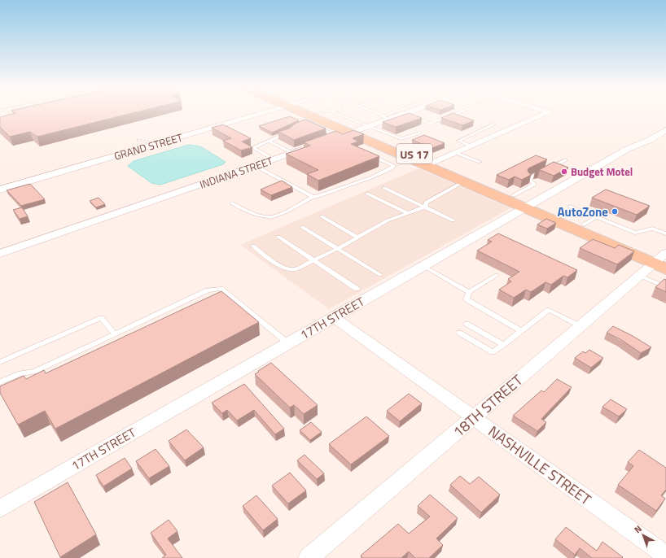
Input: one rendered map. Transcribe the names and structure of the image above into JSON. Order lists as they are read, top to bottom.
{
  "streets": {
    "main road": ["US 17"],
    "street": [
      "GRAND STREET",
      "INDIANA STREET",
      "17TH STREET",
      "18TH STREET",
      "NASHVILLE STREET"
    ]
  },
  "crossings": [
    ["US 17", "17TH STREET"],
    ["US 17", "18TH STREET"],
    ["17TH STREET", "NASHVILLE STREET"],
    ["18TH STREET", "NASHVILLE STREET"]
  ],
  "places": ["Budget Motel", "AutoZone"],
  "north": "top left"
}
